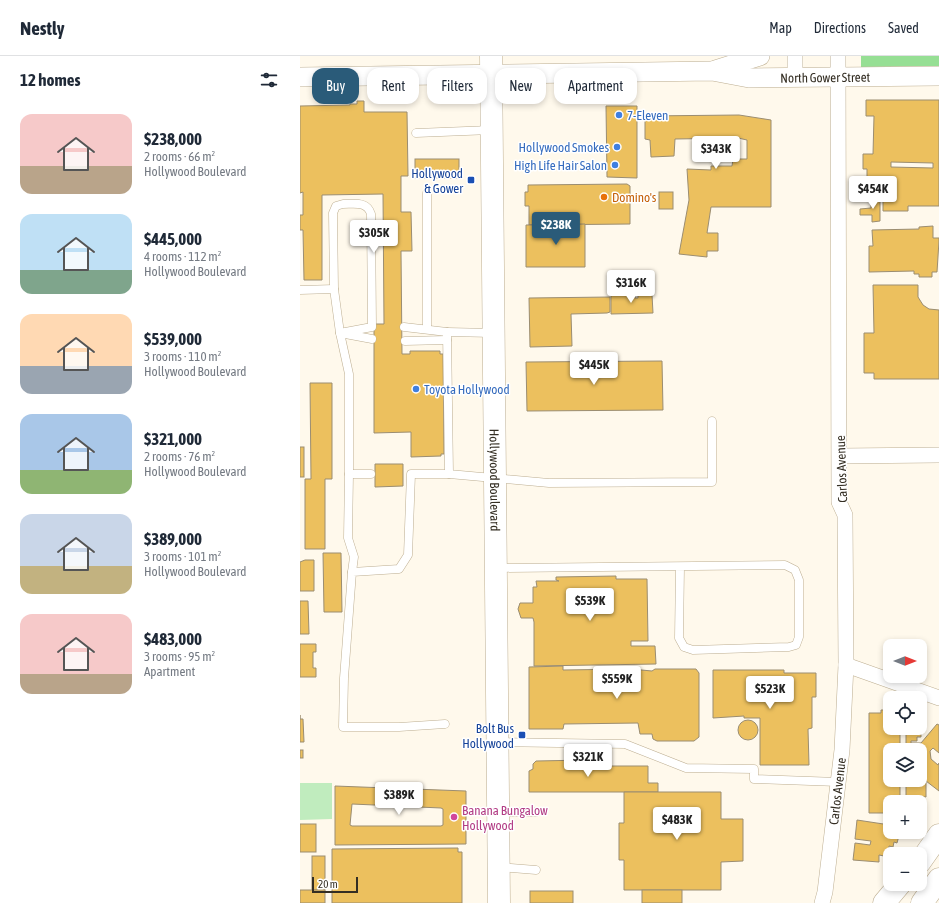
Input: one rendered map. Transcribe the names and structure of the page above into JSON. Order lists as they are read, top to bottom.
{
  "streets": {
    "main road": ["Hollywood Boulevard"],
    "street": ["North Gower Street", "Carlos Avenue"]
  },
  "crossings": [
    ["North Gower Street", "Carlos Avenue"],
    ["North Gower Street", "Hollywood Boulevard"]
  ],
  "places": {
    "other": [
      "7-Eleven",
      "Hollywood Smokes",
      "High Life Hair Salon",
      "Domino's",
      "Toyota Hollywood",
      "Banana Bungalow Hollywood"
    ],
    "transit": ["Hollywood & Gower", "Bolt Bus Hollywood"]
  },
  "scale_bar": "20 m",
  "north": "right",
  "page": {
    "header": "Nestly",
    "nav": ["Map", "Directions", "Saved"],
    "heading": "12 homes",
    "chip": [
      "Buy",
      "Rent",
      "Filters",
      "New",
      "Apartment"
    ],
    "list": [
      {
        "name": "$238,000",
        "note": "2 rooms · 66 m² · Hollywood Boulevard"
      },
      {
        "name": "$445,000",
        "note": "4 rooms · 112 m² · Hollywood Boulevard"
      },
      {
        "name": "$539,000",
        "note": "3 rooms · 110 m² · Hollywood Boulevard"
      },
      {
        "name": "$321,000",
        "note": "2 rooms · 76 m² · Hollywood Boulevard"
      },
      {
        "name": "$389,000",
        "note": "3 rooms · 101 m² · Hollywood Boulevard"
      },
      {
        "name": "$483,000",
        "note": "3 rooms · 95 m² · Apartment"
      }
    ],
    "price": [
      "$343K",
      "$454K",
      "$238K",
      "$305K",
      "$316K",
      "$445K",
      "$539K",
      "$559K",
      "$523K",
      "$321K",
      "$389K",
      "$483K"
    ],
    "map_buttons": ["+", "−"],
    "scale": "20 m"
  }
}
